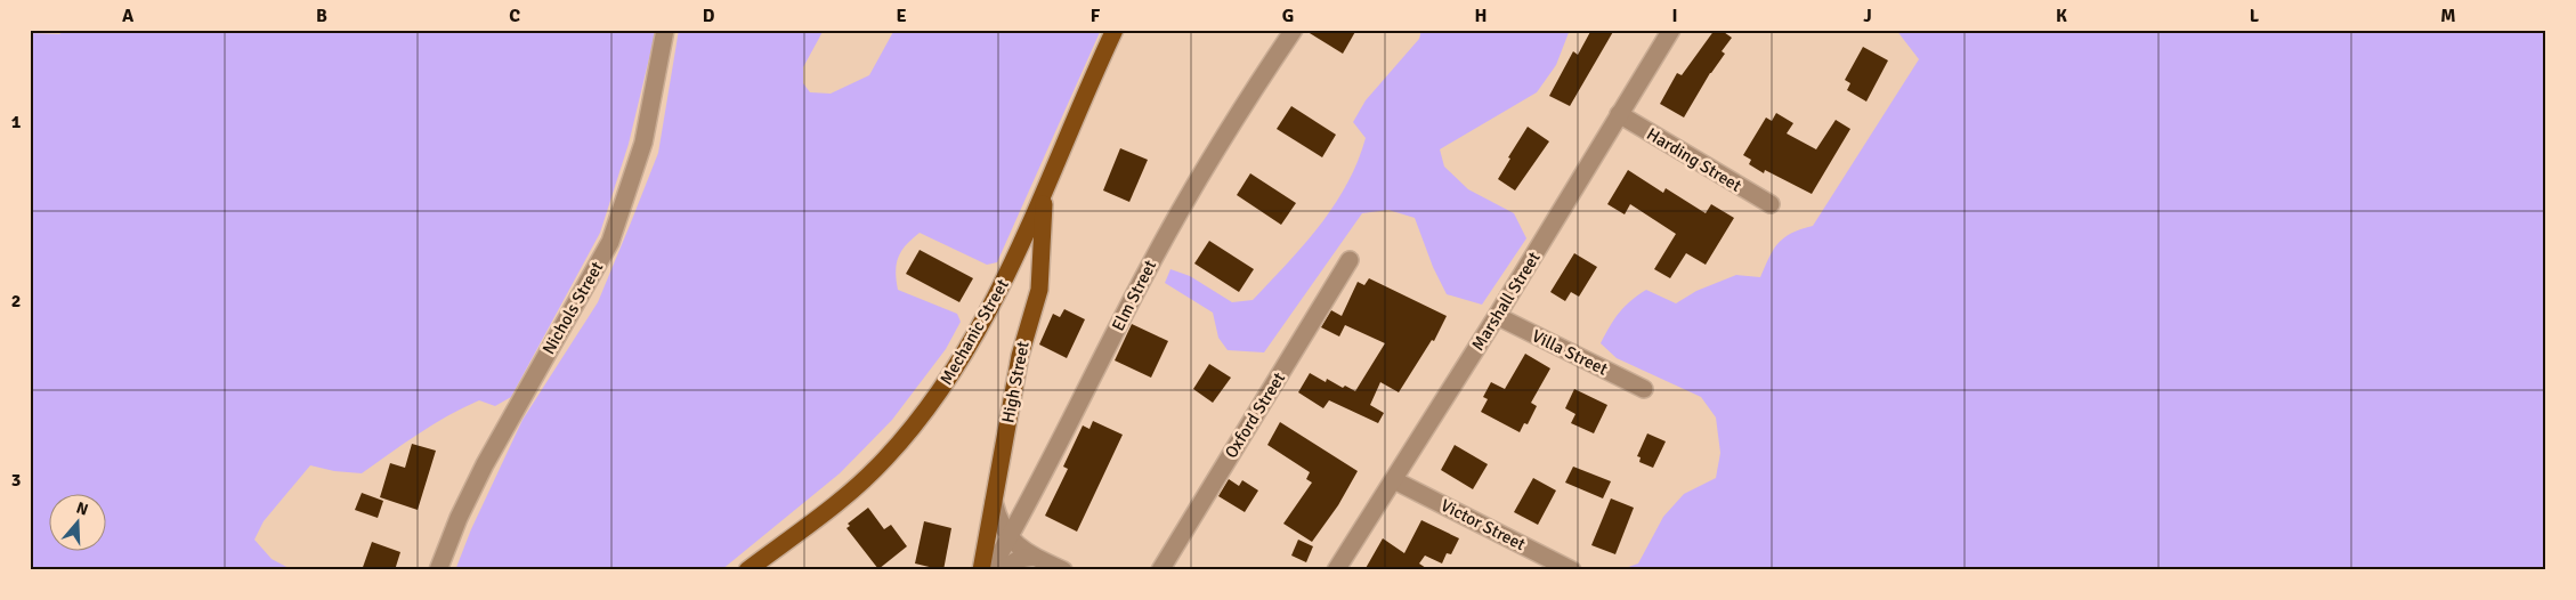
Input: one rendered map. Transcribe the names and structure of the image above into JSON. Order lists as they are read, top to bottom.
{
  "streets": {
    "main road": ["Mechanic Street", "High Street"],
    "street": [
      "Harding Street",
      "Elm Street",
      "Marshall Street",
      "Nichols Street",
      "Villa Street",
      "Oxford Street",
      "Victor Street"
    ]
  },
  "crossings": [
    ["Harding Street", "Marshall Street"],
    ["Marshall Street", "Villa Street"],
    ["Marshall Street", "Victor Street"],
    ["Mechanic Street", "High Street"]
  ],
  "north": "top",
  "grid": {
    "columns": [
      "A",
      "B",
      "C",
      "D",
      "E",
      "F",
      "G",
      "H",
      "I",
      "J",
      "K",
      "L",
      "M"
    ],
    "rows": ["1", "2", "3"]
  }
}
